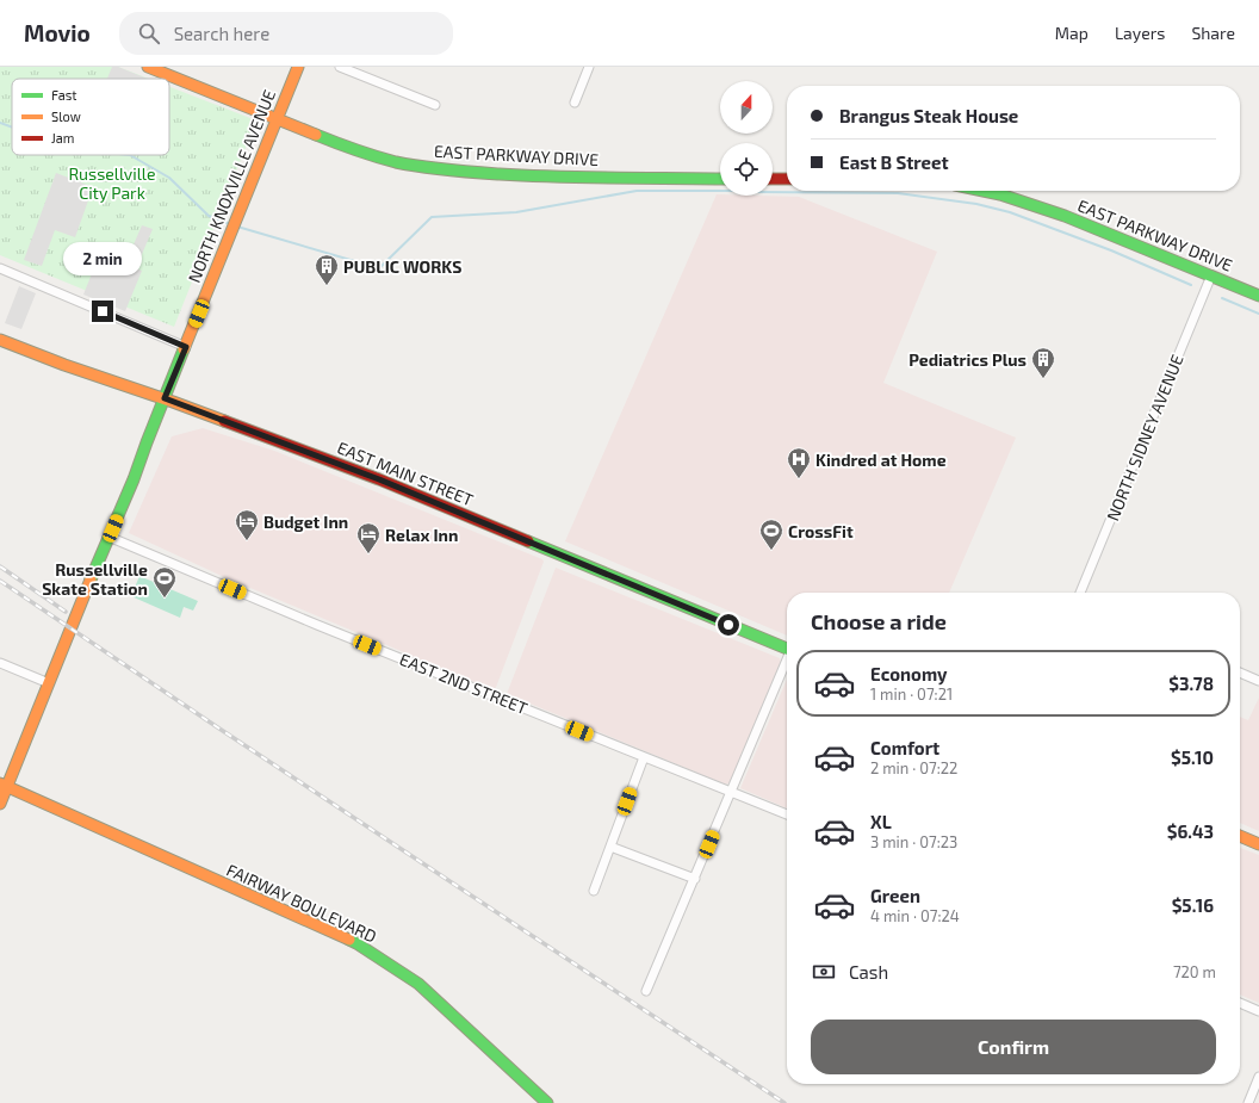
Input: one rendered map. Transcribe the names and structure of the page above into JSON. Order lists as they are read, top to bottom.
{
  "streets": {
    "main road": [
      "EAST PARKWAY DRIVE",
      "NORTH KNOXVILLE AVENUE",
      "EAST MAIN STREET",
      "FAIRWAY BOULEVARD"
    ],
    "street": ["NORTH SIDNEY AVENUE", "EAST 2ND STREET"]
  },
  "crossings": [
    ["EAST PARKWAY DRIVE", "NORTH KNOXVILLE AVENUE"],
    ["EAST PARKWAY DRIVE", "NORTH SIDNEY AVENUE"],
    ["NORTH KNOXVILLE AVENUE", "EAST MAIN STREET"],
    ["NORTH KNOXVILLE AVENUE", "EAST 2ND STREET"],
    ["NORTH KNOXVILLE AVENUE", "FAIRWAY BOULEVARD"]
  ],
  "parks": ["Russellville City Park"],
  "places": {
    "building": ["PUBLIC WORKS", "Pediatrics Plus"],
    "hospital": ["Kindred at Home"],
    "hotel": ["Budget Inn", "Relax Inn"],
    "sports": ["CrossFit", "Russellville Skate Station"]
  },
  "legend": ["Fast", "Slow", "Jam"],
  "north": "top",
  "page": {
    "header": "Movio",
    "search": "Search here",
    "nav": ["Map", "Layers", "Share"],
    "banner": ["Brangus Steak House", "East B Street"],
    "bubble": "2 min",
    "heading": "Choose a ride",
    "list": [
      {
        "name": "Economy",
        "note": "1 min · 07:21",
        "value": "$3.78"
      },
      {
        "name": "Comfort",
        "note": "2 min · 07:22",
        "value": "$5.10"
      },
      {
        "name": "XL",
        "note": "3 min · 07:23",
        "value": "$6.43"
      },
      {
        "name": "Green",
        "note": "4 min · 07:24",
        "value": "$5.16"
      }
    ],
    "pay": ["Cash", "720 m"],
    "buttons": "Confirm"
  }
}
